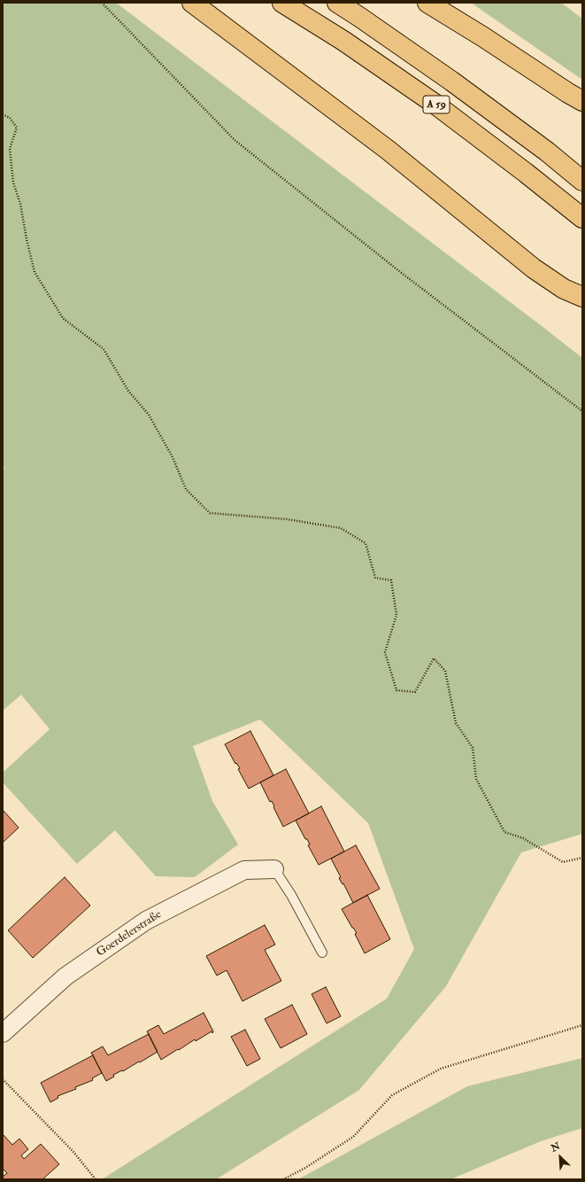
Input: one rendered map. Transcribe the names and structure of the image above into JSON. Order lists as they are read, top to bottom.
{
  "streets": {
    "highway": ["A 59"],
    "street": ["Goerdelerstraße"]
  },
  "north": "top left"
}
